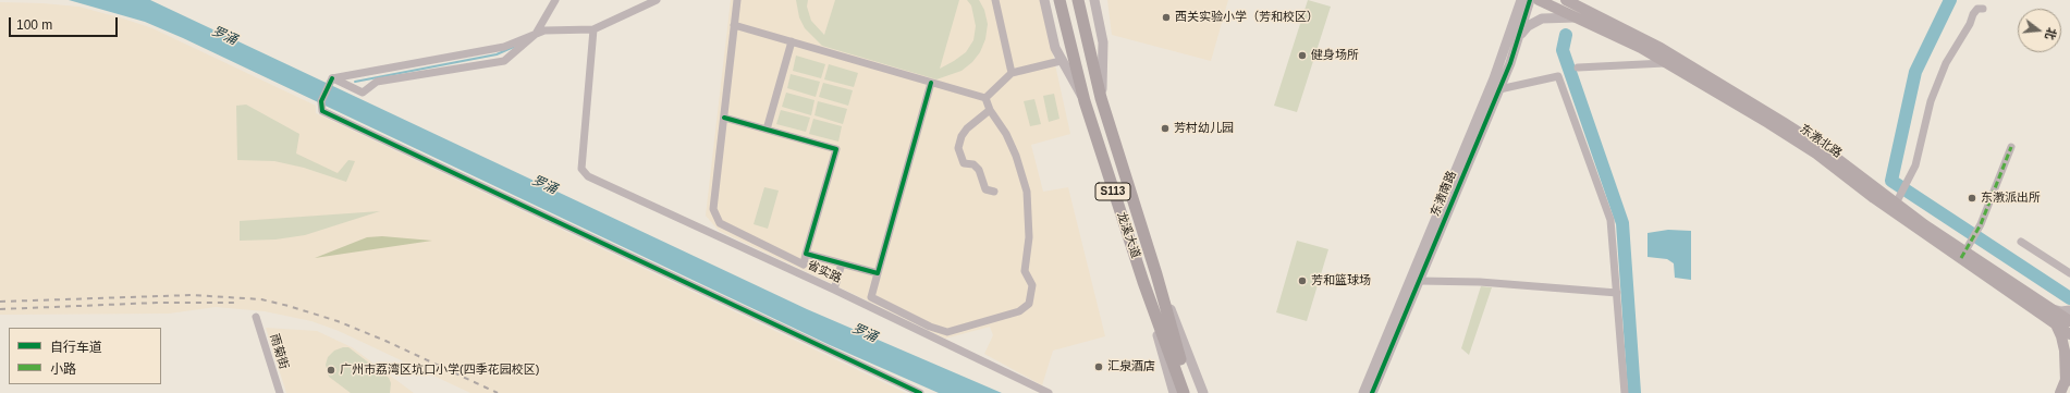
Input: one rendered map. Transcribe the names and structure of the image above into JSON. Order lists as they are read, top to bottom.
{
  "streets": {
    "main road": ["东漖北路", "S113", "龙溪大道"],
    "street": ["东漖南路", "省实路", "雨菊街"]
  },
  "water": ["罗涌"],
  "places": [
    "西关实验小学（芳和校区）",
    "健身场所",
    "芳村幼儿园",
    "东漖派出所",
    "芳和篮球场",
    "汇泉酒店",
    "广州市荔湾区坑口小学(四季花园校区)"
  ],
  "legend": ["自行车道", "小路"],
  "scale_bar": "100 m",
  "north": "right"
}
